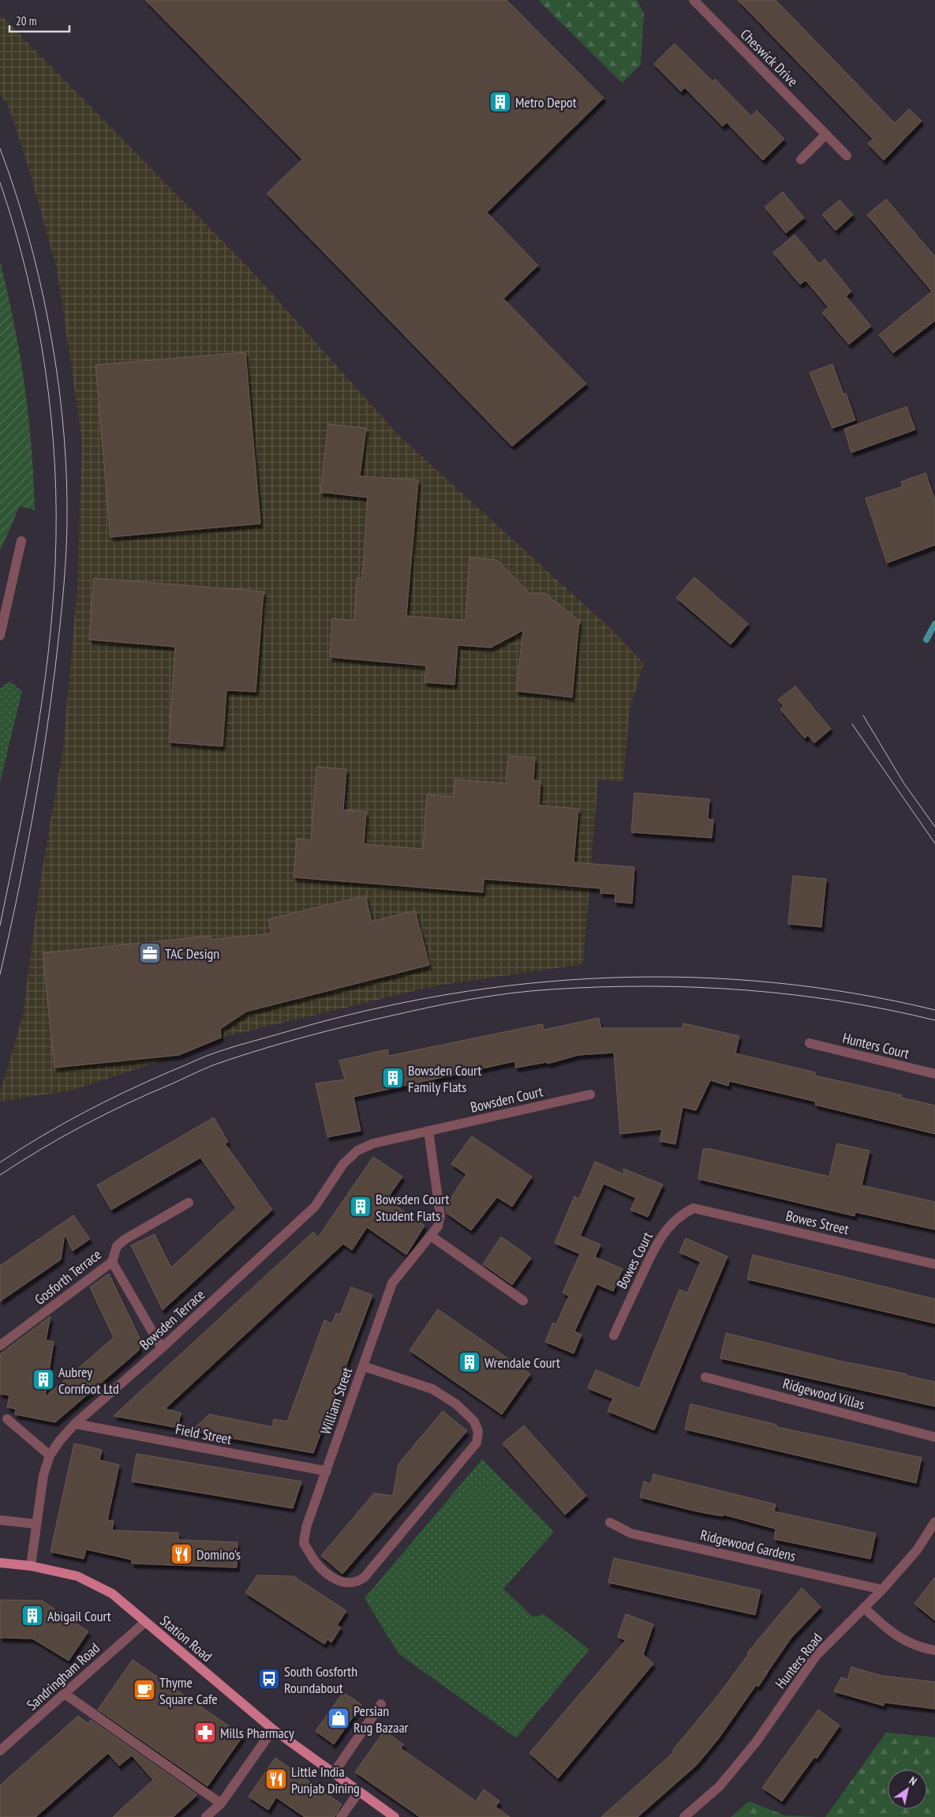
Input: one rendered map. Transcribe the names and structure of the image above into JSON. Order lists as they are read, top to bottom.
{
  "streets": {
    "main road": ["Station Road"],
    "street": [
      "Cheswick Drive",
      "Hunters Court",
      "Bowsden Court",
      "Bowes Street",
      "Bowes Court",
      "Gosforth Terrace",
      "Bowsden Terrace",
      "Ridgewood Villas",
      "William Street",
      "Field Street",
      "Ridgewood Gardens",
      "Hunters Road",
      "Sandringham Road"
    ]
  },
  "crossings": [
    ["Bowsden Court", "Bowsden Terrace"],
    ["Bowes Street", "Bowes Court"],
    ["Bowsden Terrace", "Field Street"],
    ["Bowsden Terrace", "Station Road"],
    ["William Street", "Field Street"],
    ["Ridgewood Gardens", "Hunters Road"],
    ["Station Road", "Sandringham Road"]
  ],
  "places": {
    "building": [
      "Metro Depot",
      "Bowsden Court Family Flats",
      "Bowsden Court Student Flats",
      "Wrendale Court",
      "Aubrey Cornfoot Ltd",
      "Abigail Court"
    ],
    "office": ["TAC Design"],
    "restaurant": ["Domino's", "Little India Punjab Dining"],
    "bus stop": ["South Gosforth Roundabout"],
    "cafe": ["Thyme Square Cafe"],
    "shop": ["Persian Rug Bazaar"],
    "pharmacy": ["Mills Pharmacy"]
  },
  "scale_bar": "20 m",
  "north": "top right"
}
